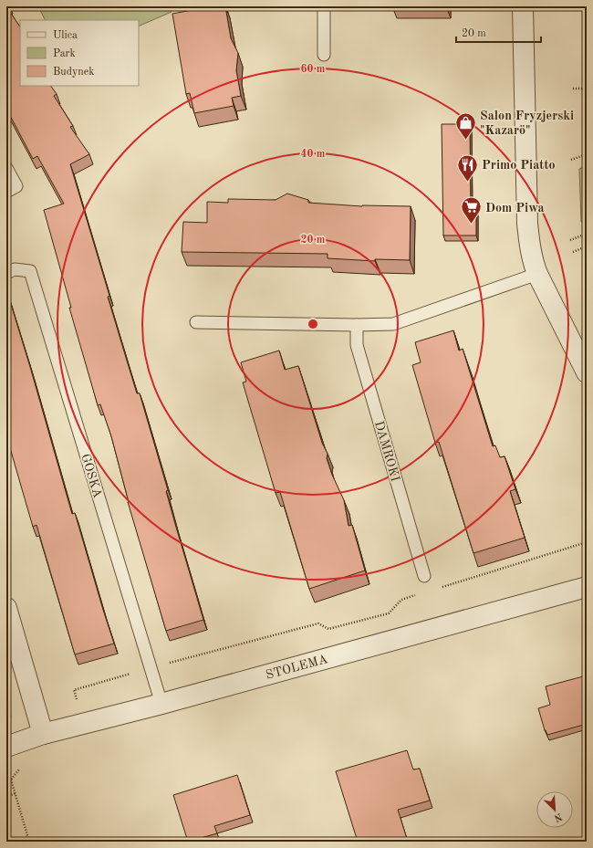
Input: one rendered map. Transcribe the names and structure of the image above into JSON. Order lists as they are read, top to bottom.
{
  "streets": {
    "street": ["STOLEMA"],
    "lane": ["DAMROKI", "GOSKA"]
  },
  "crossings": [
    ["GOSKA", "STOLEMA"]
  ],
  "places": {
    "shop": ["Salon Fryzjerski \"Kazarö\""],
    "restaurant": ["Primo Piatto"],
    "supermarket": ["Dom Piwa"]
  },
  "legend": ["Ulica", "Park", "Budynek"],
  "scale_bar": "20 m",
  "north": "bottom right",
  "rings": ["60 m", "40 m", "20 m"]
}
